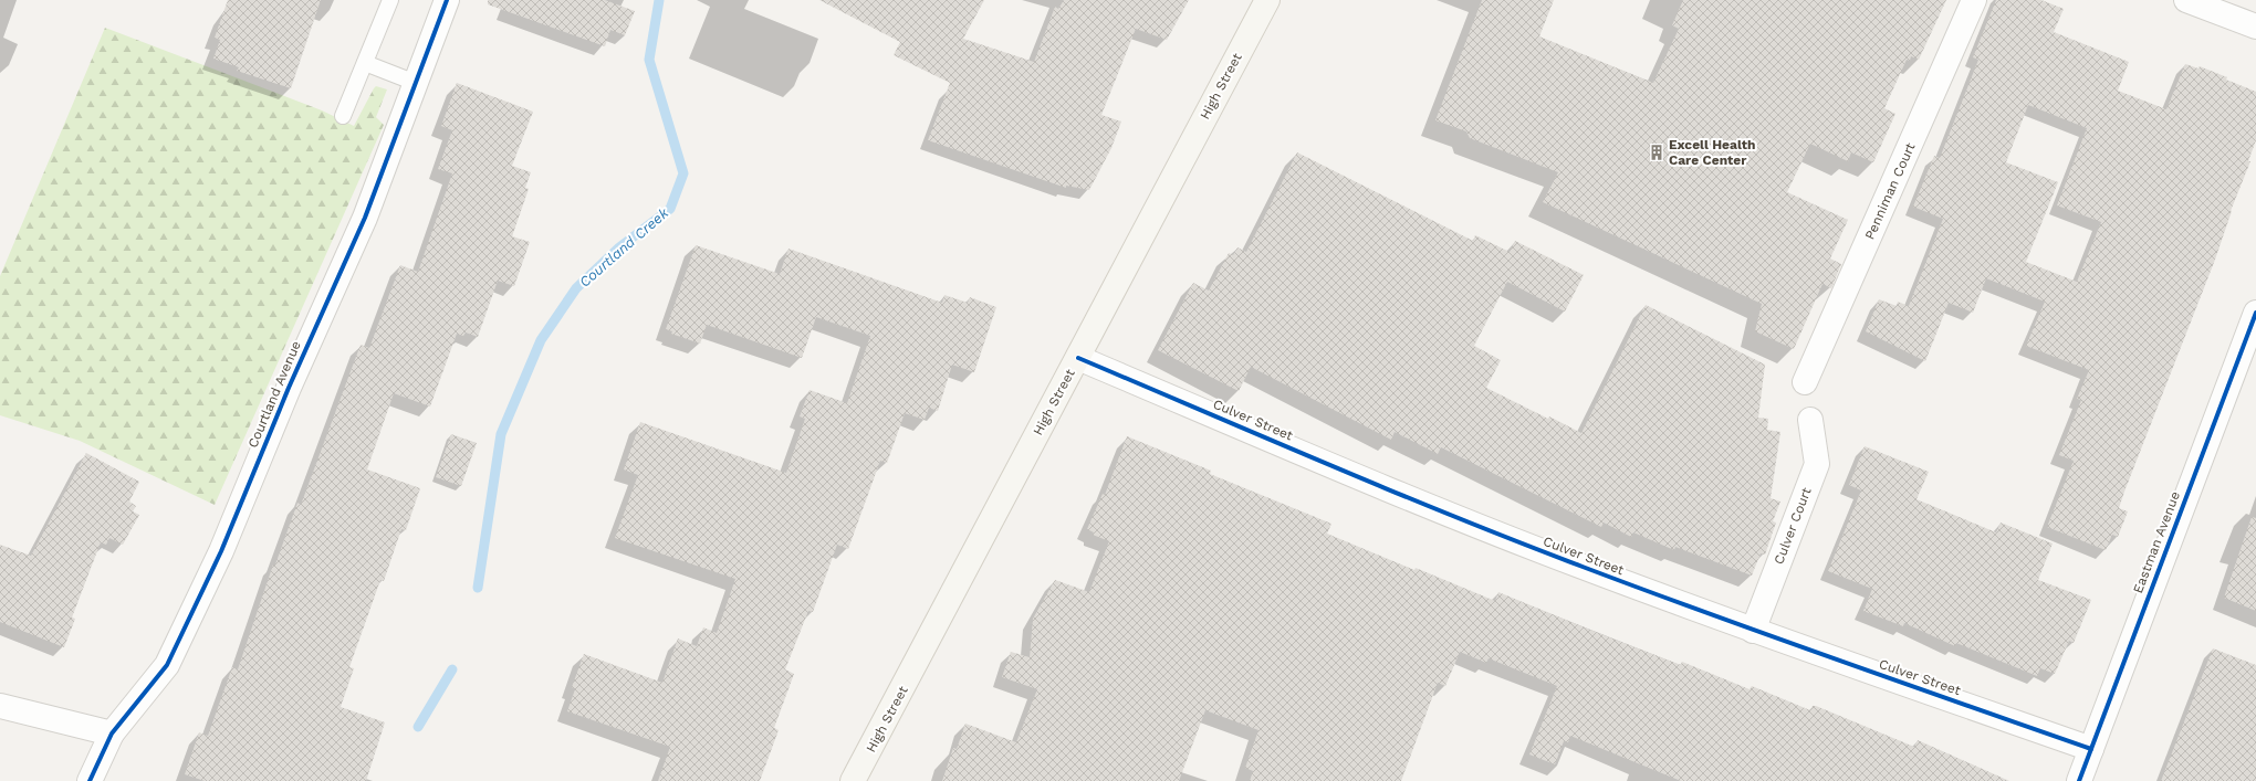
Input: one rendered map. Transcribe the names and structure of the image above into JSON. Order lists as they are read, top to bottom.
{
  "streets": {
    "main road": ["High Street"],
    "street": [
      "Penniman Court",
      "Courtland Avenue",
      "Culver Street",
      "Culver Court",
      "Eastman Avenue"
    ]
  },
  "crossings": [
    ["High Street", "Culver Street"],
    ["Culver Street", "Culver Court"],
    ["Culver Street", "Eastman Avenue"]
  ],
  "water": ["Courtland Creek"],
  "places": {
    "building": ["Excell Health Care Center"]
  }
}
